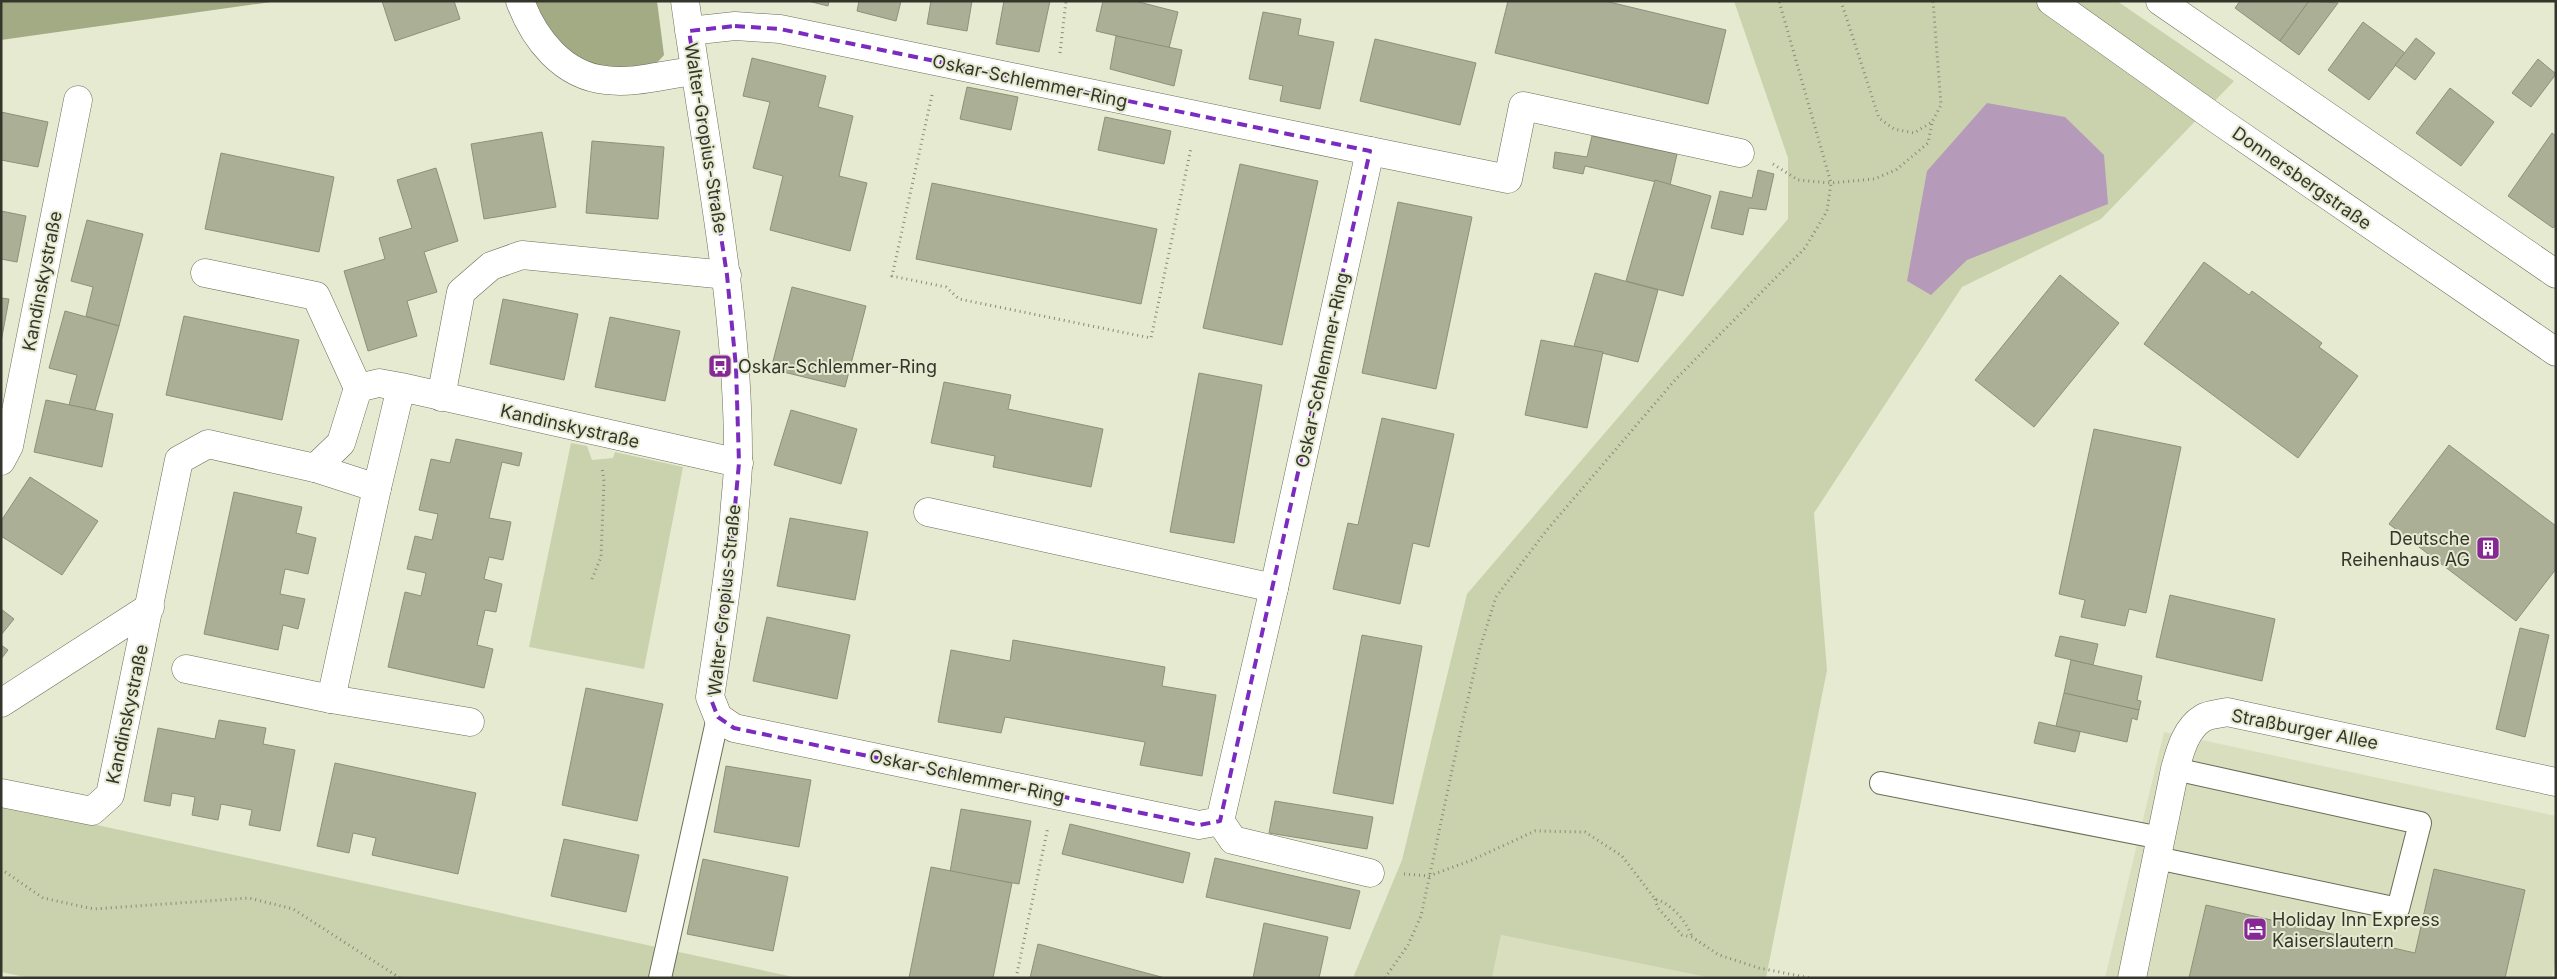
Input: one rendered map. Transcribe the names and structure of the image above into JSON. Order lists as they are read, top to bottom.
{
  "streets": {
    "street": [
      "Oskar-Schlemmer-Ring",
      "Walter-Gropius-Straße",
      "Donnersbergstraße",
      "Kandinskystraße",
      "Straßburger Allee"
    ]
  },
  "crossings": [
    ["Oskar-Schlemmer-Ring", "Walter-Gropius-Straße"],
    ["Walter-Gropius-Straße", "Kandinskystraße"]
  ],
  "places": {
    "bus stop": ["Oskar-Schlemmer-Ring"],
    "building": ["Deutsche Reihenhaus AG"],
    "hotel": ["Holiday Inn Express Kaiserslautern"]
  }
}
